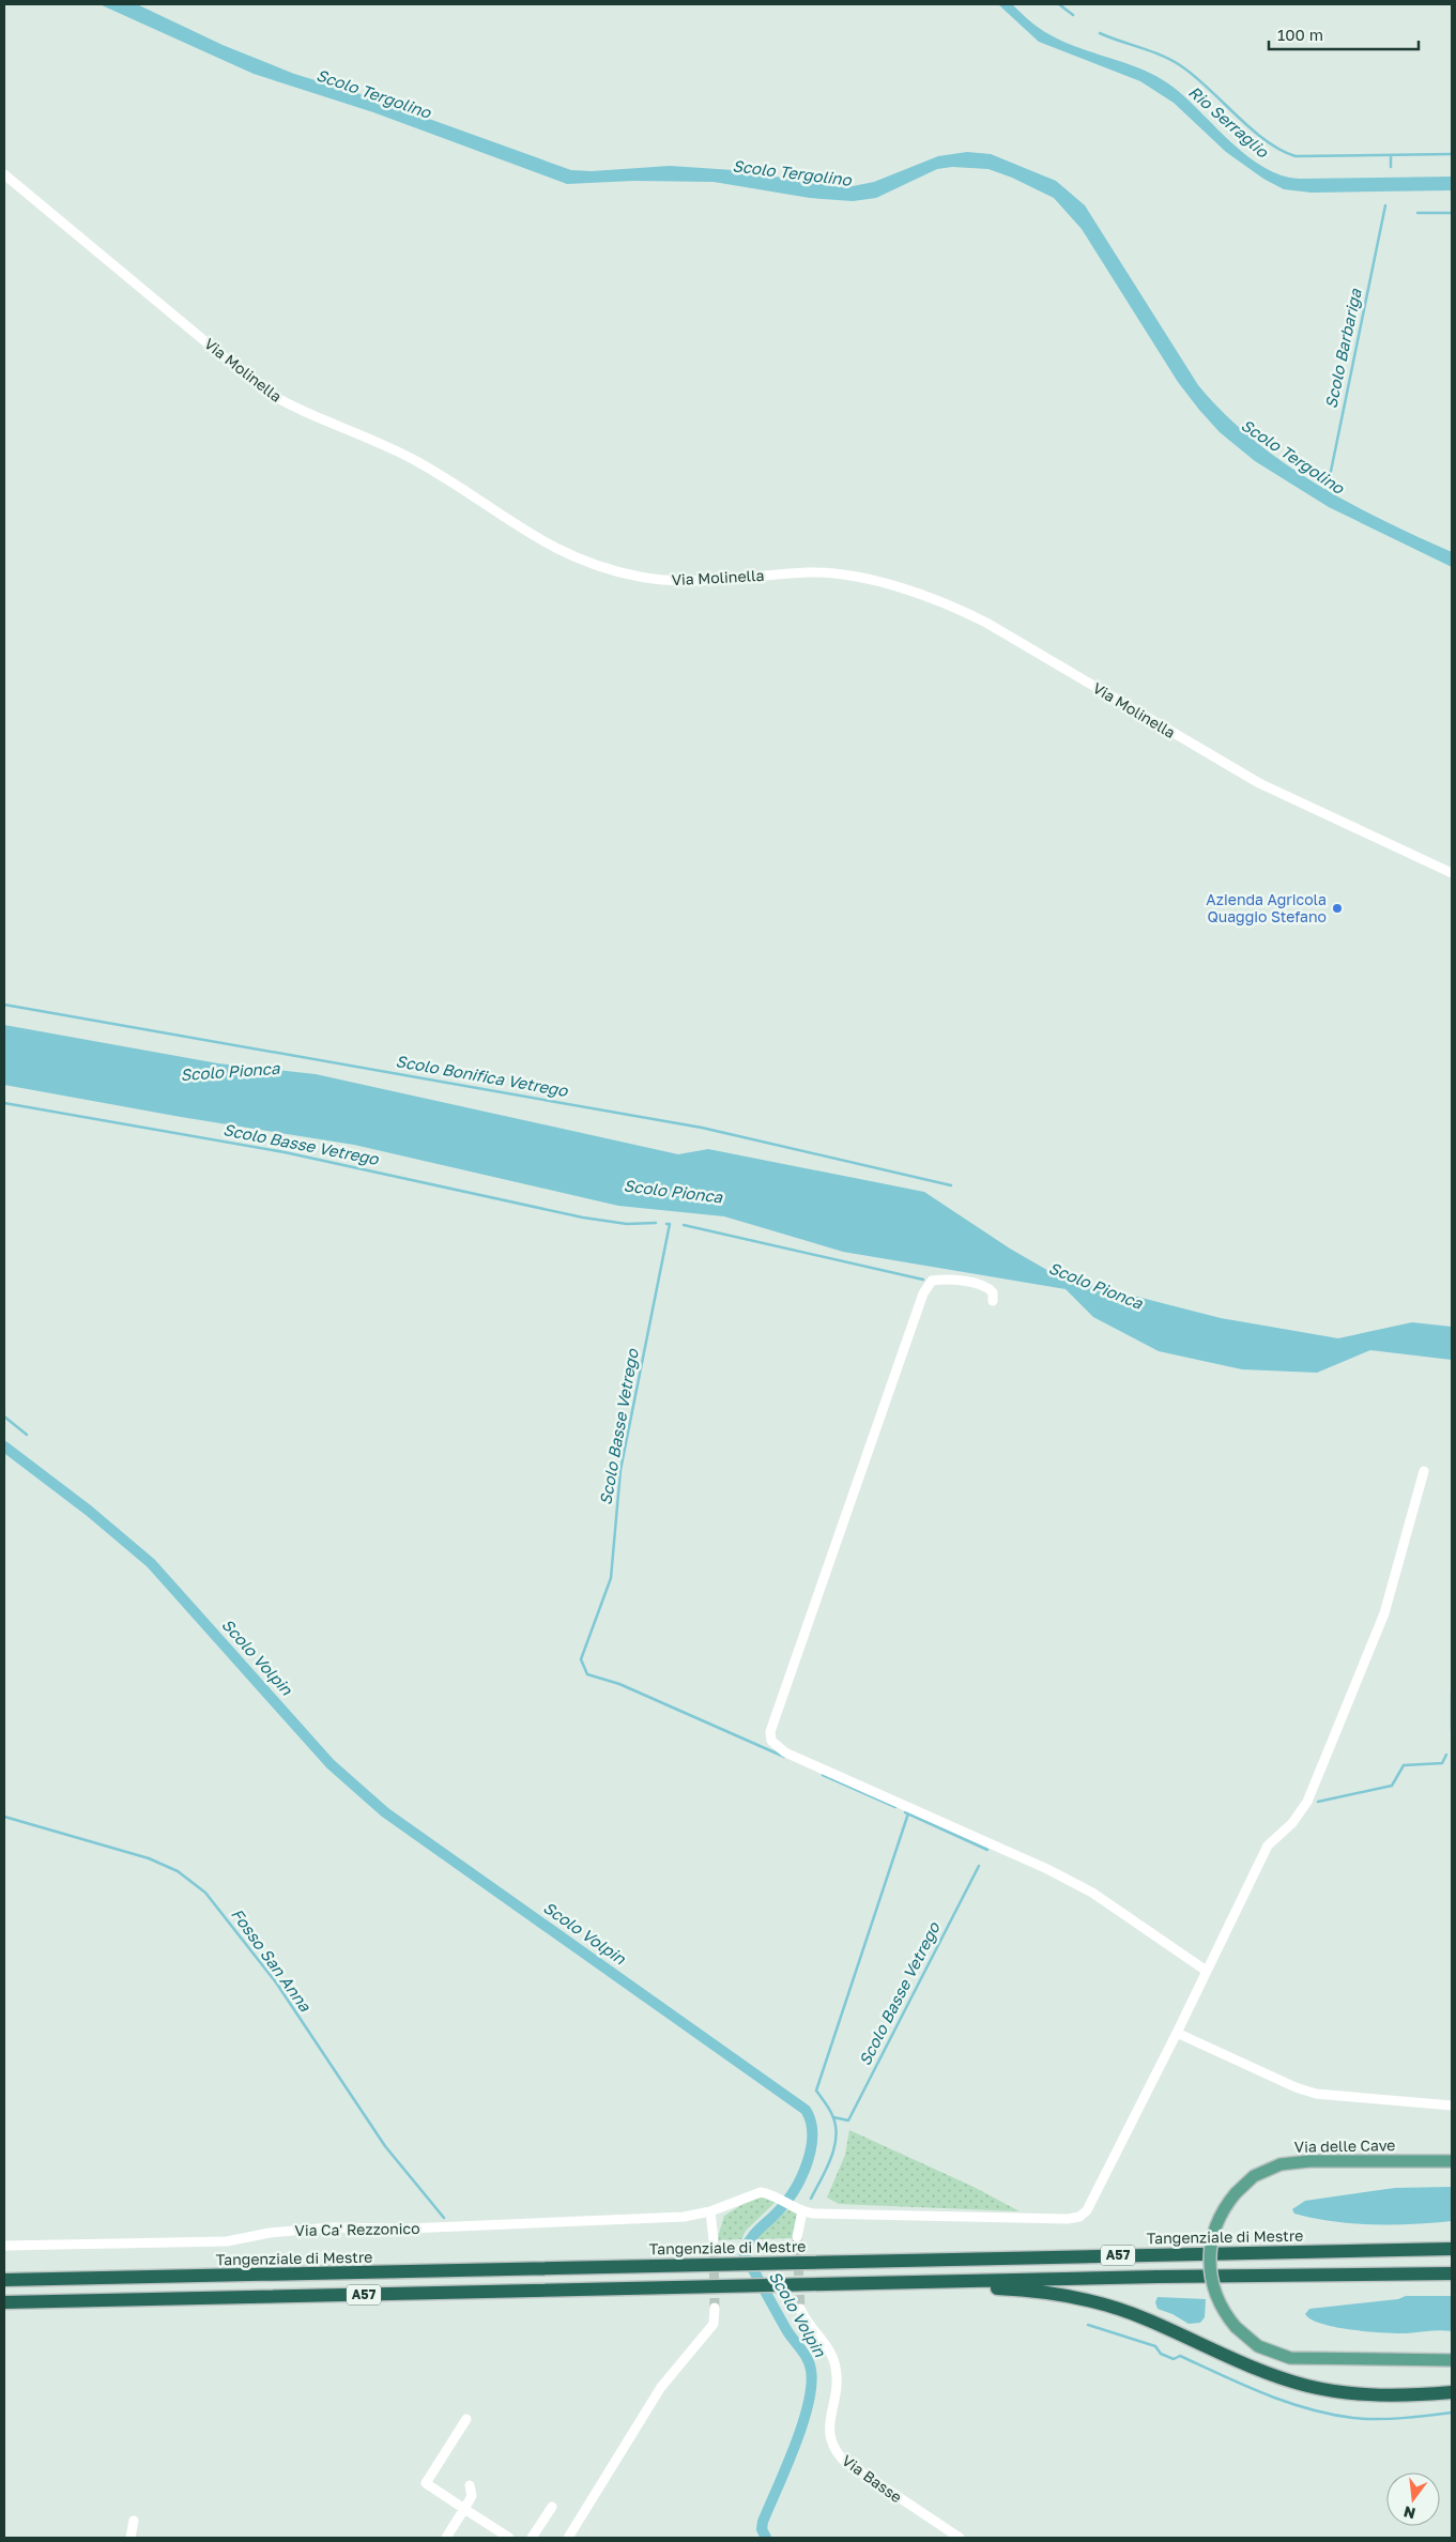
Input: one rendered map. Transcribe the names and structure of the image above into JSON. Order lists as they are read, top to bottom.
{
  "streets": {
    "highway": ["Tangenziale di Mestre", "A57"],
    "main road": ["Via delle Cave"],
    "street": ["Via Molinella", "Via Ca' Rezzonico", "Via Basse"]
  },
  "water": [
    "Scolo Tergolino",
    "Rio Serraglio",
    "Scolo Barbariga",
    "Scolo Pionca",
    "Scolo Bonifica Vetrego",
    "Scolo Basse Vetrego",
    "Scolo Volpin",
    "Fosso San Anna"
  ],
  "places": ["Azienda Agricola Quaggio Stefano"],
  "scale_bar": "100 m",
  "north": "bottom"
}
